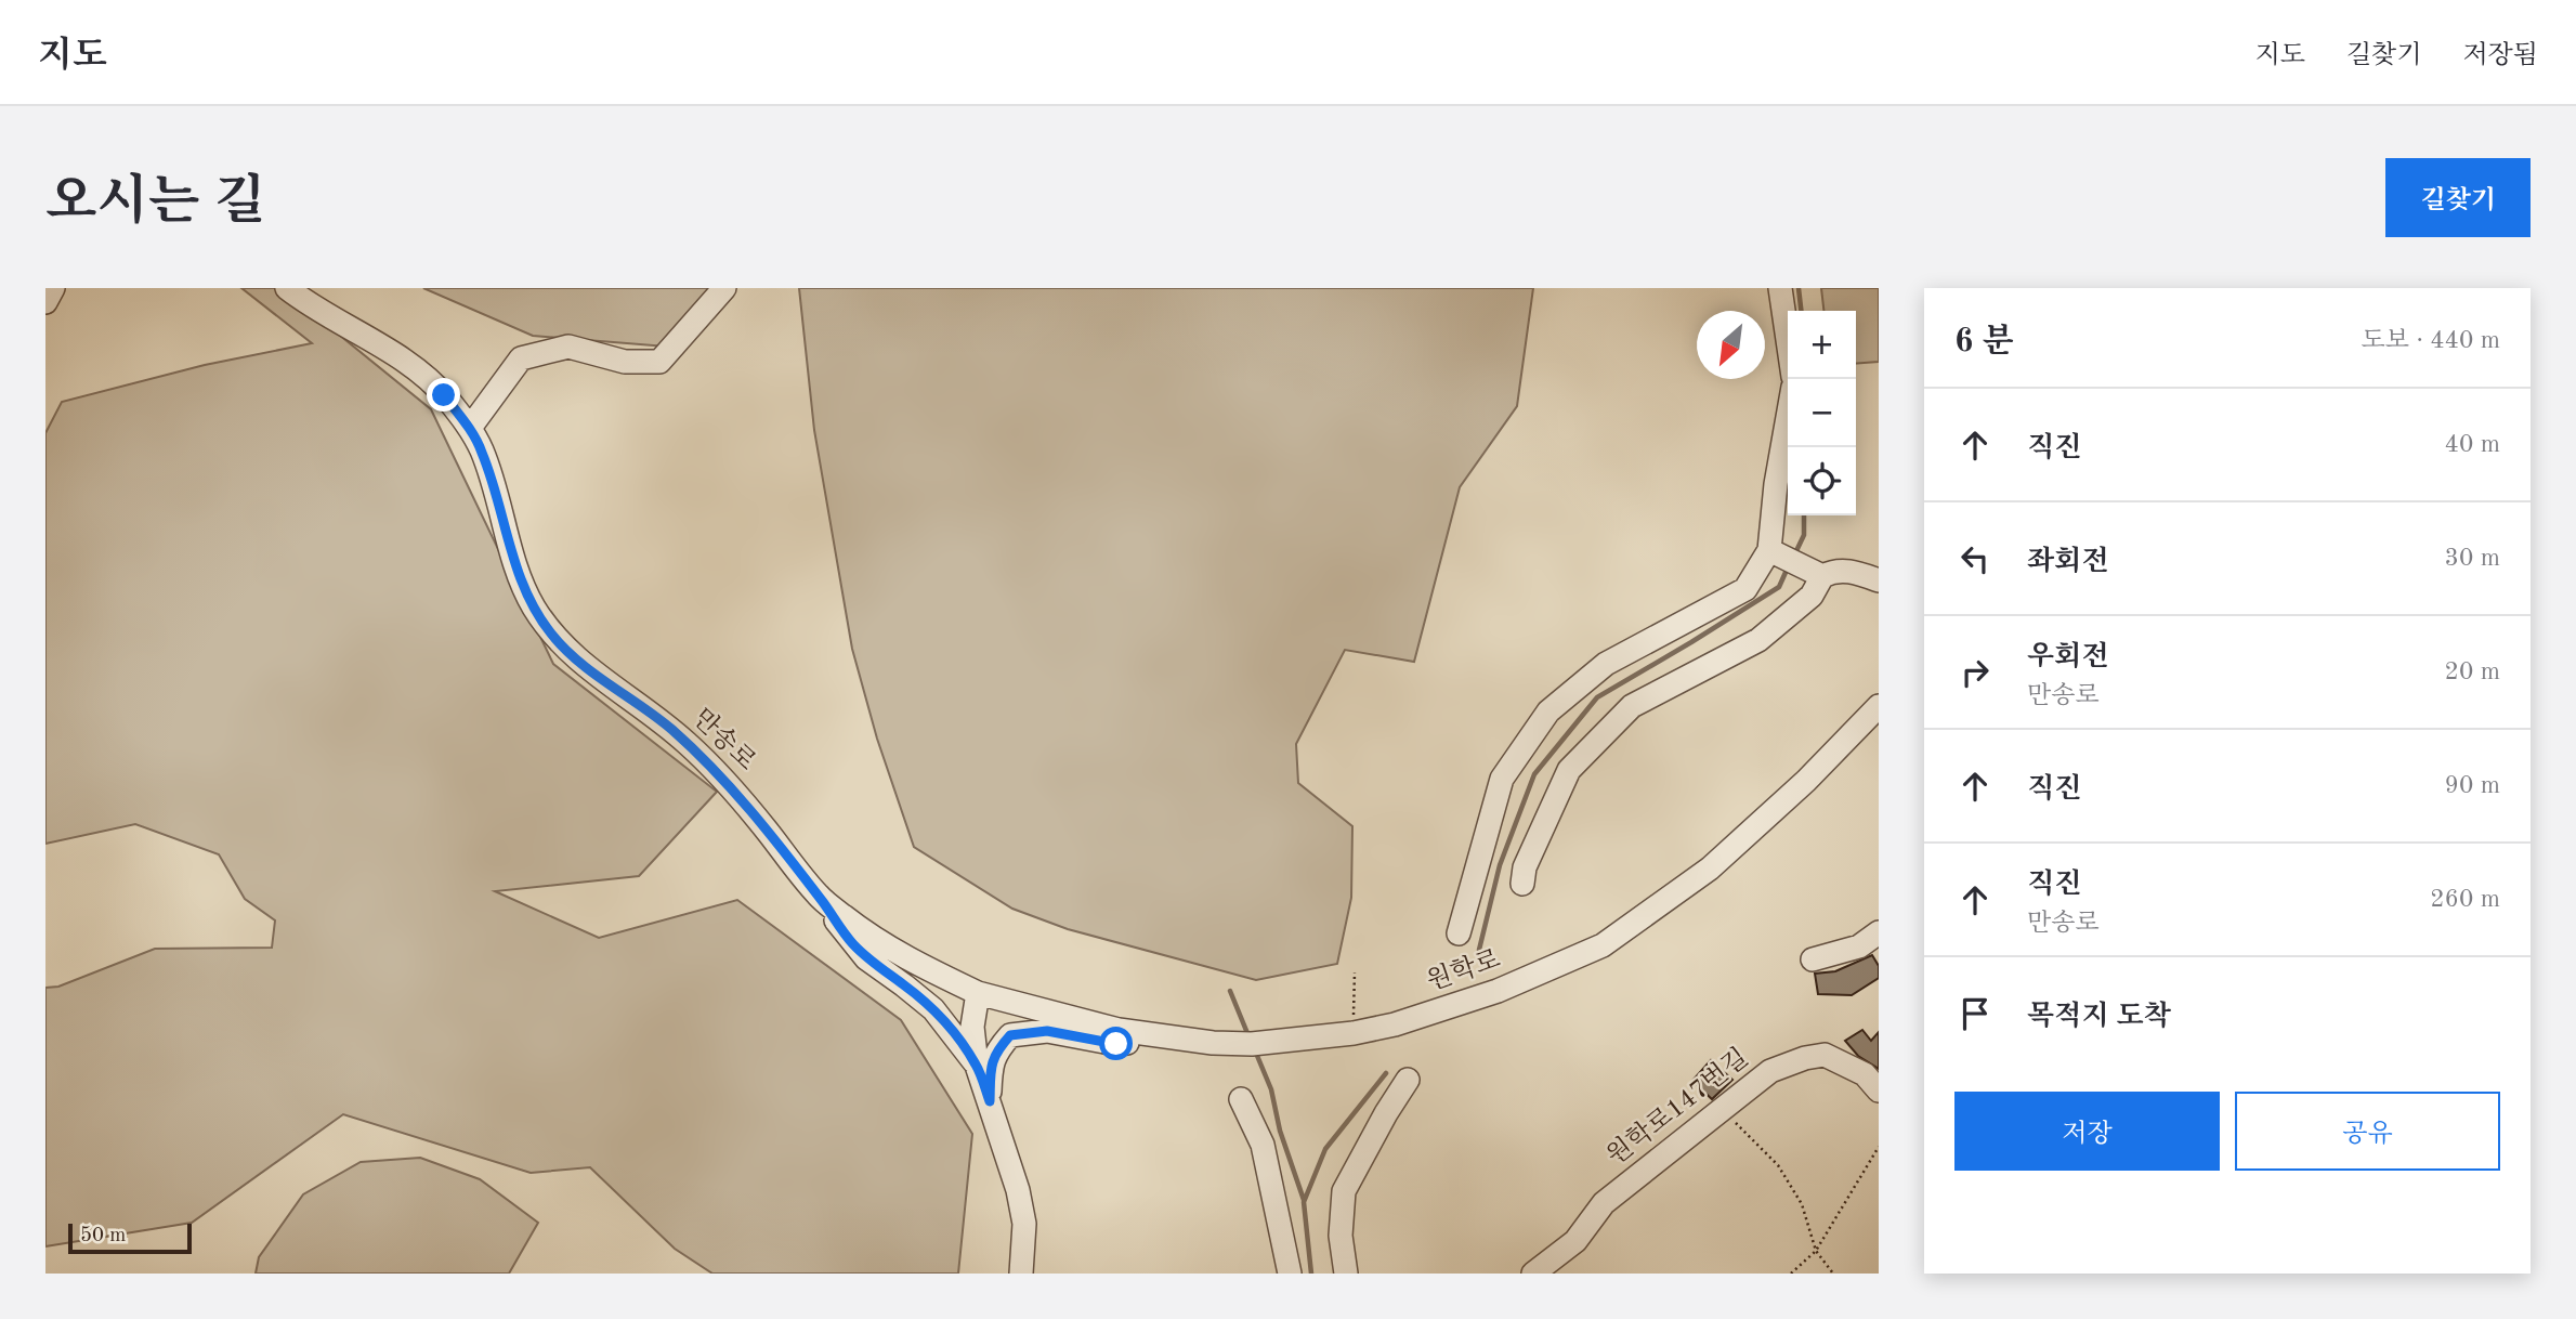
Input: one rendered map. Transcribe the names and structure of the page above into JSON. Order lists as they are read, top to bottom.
{
  "streets": {
    "street": ["만송로", "원학로", "원학로147번길"]
  },
  "crossings": [
    ["만송로", "원학로"]
  ],
  "scale_bar": "50 m",
  "north": "bottom left",
  "page": {
    "header": "지도",
    "nav": ["지도", "길찾기", "저장됨"],
    "title": "오시는 길",
    "buttons": [
      "길찾기",
      ["저장", "공유"]
    ],
    "heading": ["6 분", "도보 · 440 m"],
    "map_buttons": ["+", "−"],
    "list": [
      ["직진", "40 m"],
      ["좌회전", "30 m"],
      ["우회전", "만송로", "20 m"],
      ["직진", "90 m"],
      ["직진", "만송로", "260 m"],
      "목적지 도착"
    ],
    "scale": "50 m"
  }
}
